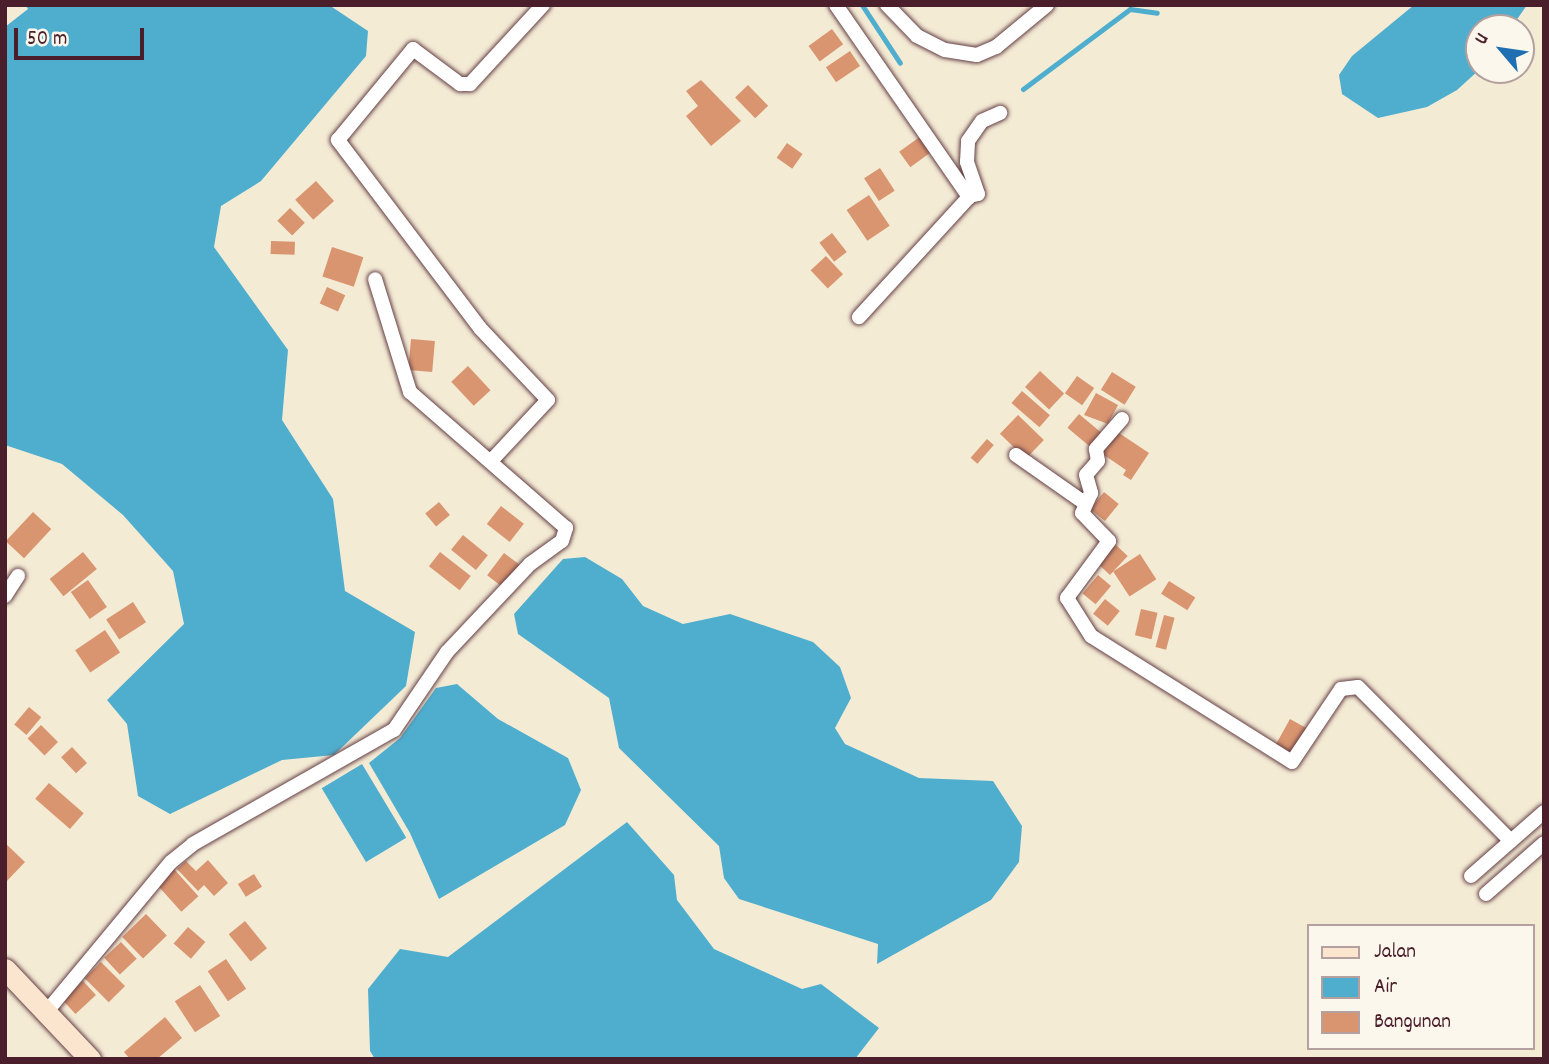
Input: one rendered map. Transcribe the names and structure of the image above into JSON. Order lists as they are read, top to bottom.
{
  "legend": ["Jalan", "Air", "Bangunan"],
  "scale_bar": "50 m",
  "north": "top left"
}
